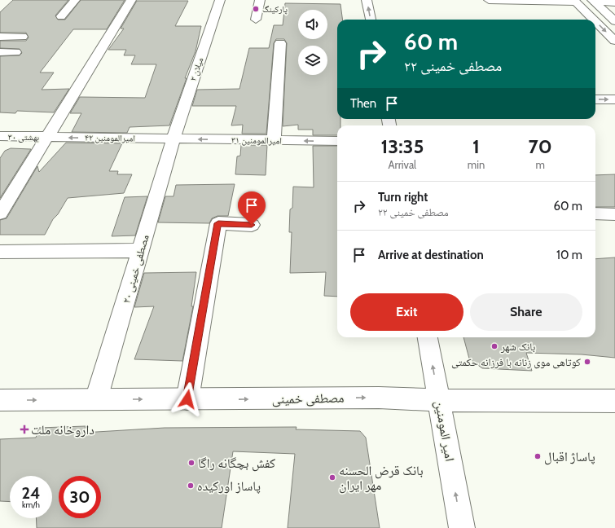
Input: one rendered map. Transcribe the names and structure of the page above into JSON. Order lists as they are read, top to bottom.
{
  "streets": {
    "street": [
      "میلان ۲",
      "بهشتی ۳۰",
      "امیرالمومنین ۴۲",
      "امیرالمومنین ۳۱",
      "مصطفی خمینی ۲۰",
      "مصطفی خمینی",
      "امیر المومنین"
    ]
  },
  "crossings": [
    ["میلان ۲", "امیرالمومنین ۴۲"],
    ["میلان ۲", "امیرالمومنین ۳۱"],
    ["میلان ۲", "مصطفی خمینی ۲۰"],
    ["بهشتی ۳۰", "امیرالمومنین ۴۲"],
    ["امیرالمومنین ۴۲", "امیرالمومنین ۳۱"],
    ["امیرالمومنین ۴۲", "مصطفی خمینی ۲۰"],
    ["امیرالمومنین ۳۱", "مصطفی خمینی ۲۰"],
    ["مصطفی خمینی ۲۰", "مصطفی خمینی"],
    ["مصطفی خمینی", "امیر المومنین"]
  ],
  "one_way": ["امیرالمومنین ۳۱", "امیر المومنین"],
  "places": {
    "other": [
      "پارکینگ",
      "بانک شهر",
      "کوتاهی موی زنانە با فرزانە حکمتی",
      "پاساژ اقبال",
      "کفش بچگانه راگا",
      "بانک قرض الحسنه مهر ایران",
      "پاساز اورکیده"
    ],
    "health": ["داروخانه ملت"]
  },
  "page": {
    "turn": ["60 m", "مصطفی خمینی ۲۲"],
    "then": "Then",
    "eta": [
      "13:35",
      "Arrival",
      "1",
      "min",
      "70",
      "m"
    ],
    "list": [
      {
        "name": "Turn right",
        "note": "مصطفی خمینی ۲۲",
        "value": "60 m"
      },
      {
        "name": "Arrive at destination",
        "value": "10 m"
      }
    ],
    "buttons": ["Exit", "Share"],
    "speed": "24 km/h",
    "limit": "30"
  }
}
